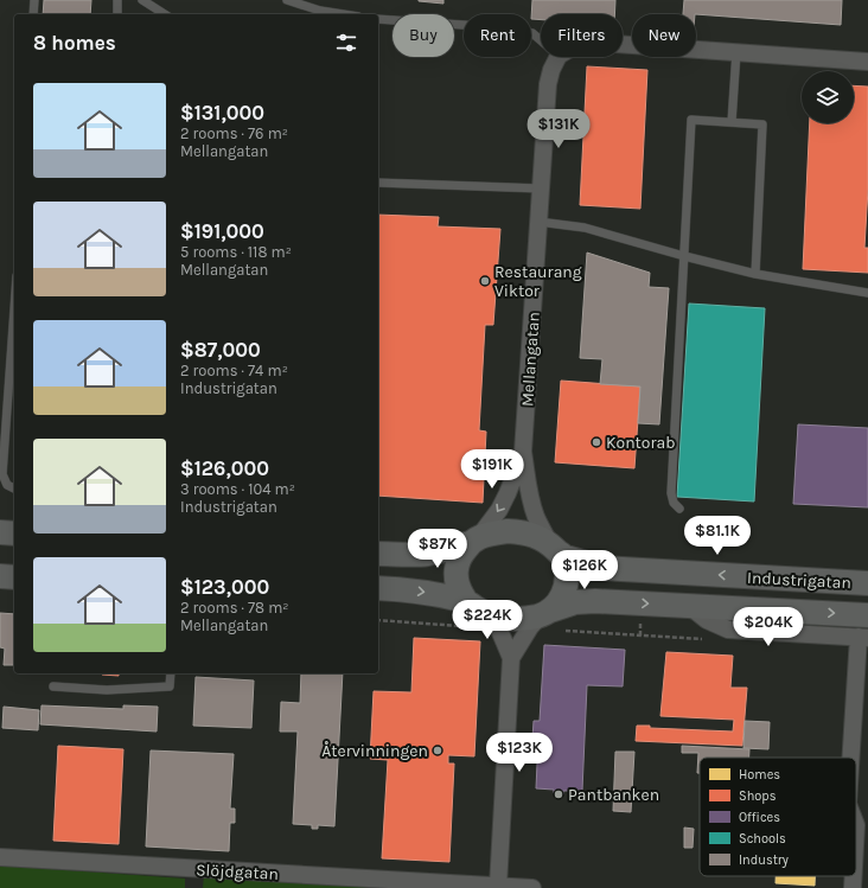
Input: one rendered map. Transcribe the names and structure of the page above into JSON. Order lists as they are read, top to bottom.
{
  "streets": {
    "main road": ["Industrigatan"],
    "street": ["Mellangatan", "Slöjdgatan"]
  },
  "crossings": [
    ["Mellangatan", "Industrigatan"]
  ],
  "places": [
    "Restaurang Viktor",
    "Kontorab",
    "Återvinningen",
    "Pantbanken"
  ],
  "legend": [
    "Homes",
    "Shops",
    "Offices",
    "Schools",
    "Industry"
  ],
  "page": {
    "chip": [
      "Buy",
      "Rent",
      "Filters",
      "New"
    ],
    "heading": "8 homes",
    "list": [
      {
        "name": "$131,000",
        "note": "2 rooms · 76 m² · Mellangatan"
      },
      {
        "name": "$191,000",
        "note": "5 rooms · 118 m² · Mellangatan"
      },
      {
        "name": "$87,000",
        "note": "2 rooms · 74 m² · Industrigatan"
      },
      {
        "name": "$126,000",
        "note": "3 rooms · 104 m² · Industrigatan"
      },
      {
        "name": "$123,000",
        "note": "2 rooms · 78 m² · Mellangatan"
      }
    ],
    "price": [
      "$131K",
      "$191K",
      "$81.1K",
      "$87K",
      "$126K",
      "$224K",
      "$204K",
      "$123K"
    ]
  }
}
